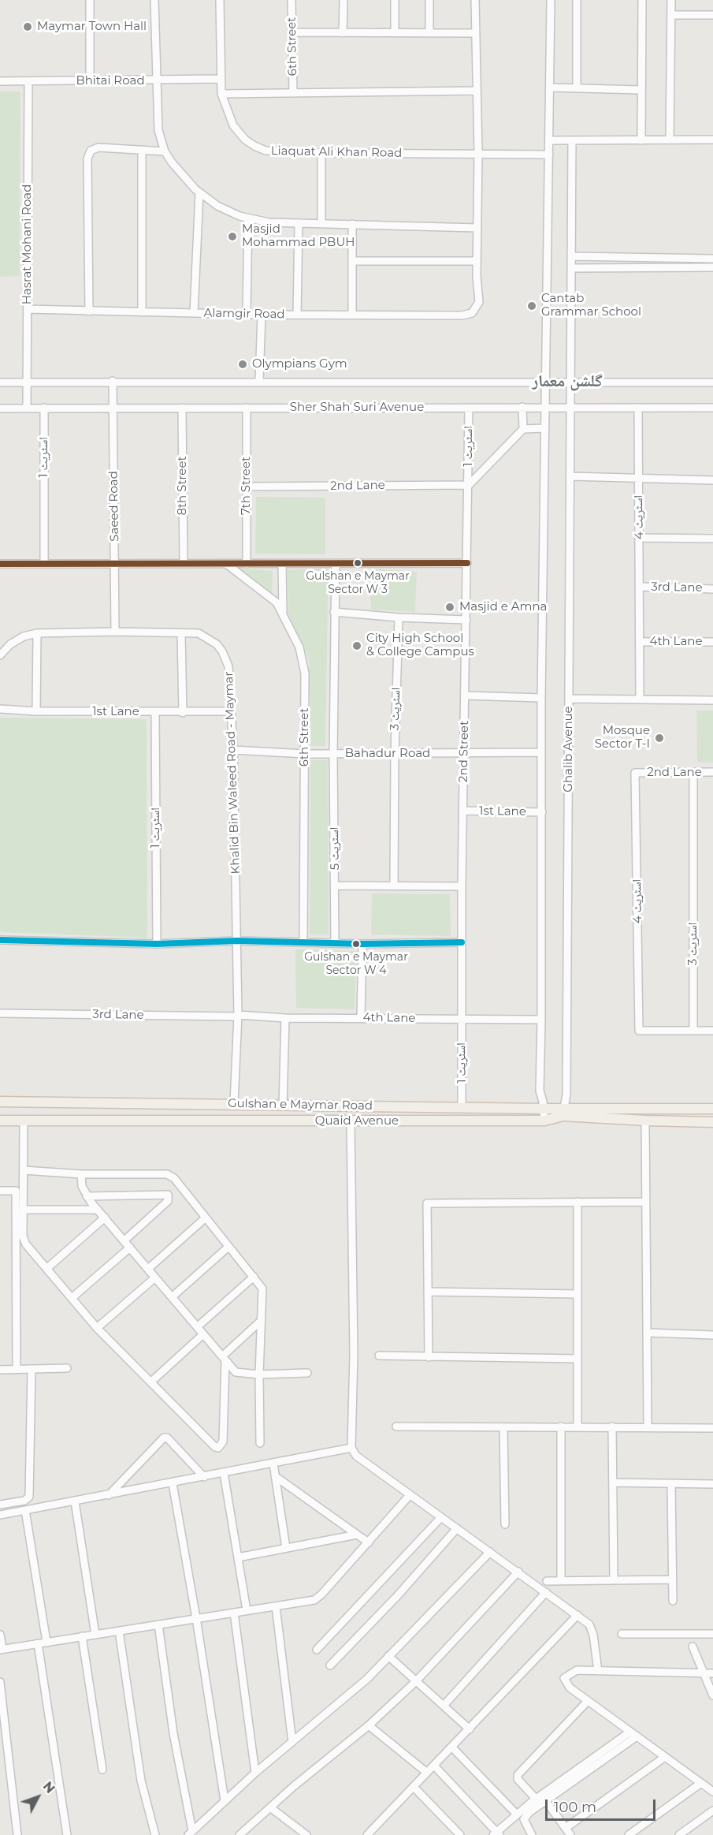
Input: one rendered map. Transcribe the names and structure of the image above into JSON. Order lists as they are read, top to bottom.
{
  "streets": {
    "main road": ["Gulshan e Maymar Road", "Quaid Avenue"],
    "street": [
      "6th Street",
      "Bhitai Road",
      "Liaquat Ali Khan Road",
      "Hasrat Mohani Road",
      "Alamgir Road",
      "Sher Shah Suri Avenue",
      "اسٹریٹ 1",
      "8th Street",
      "7th Street",
      "2nd Lane",
      "Saeed Road",
      "اسٹریٹ 4",
      "3rd Lane",
      "4th Lane",
      "اسٹریٹ 3",
      "1st Lane",
      "Ghalib Avenue",
      "2nd Street",
      "Bahadur Road",
      "Khalid Bin Waleed Road - Maymar",
      "اسٹریٹ 5"
    ]
  },
  "crossings": [
    ["6th Street", "Bahadur Road"],
    ["Bhitai Road", "Liaquat Ali Khan Road"],
    ["Bhitai Road", "Hasrat Mohani Road"],
    ["Hasrat Mohani Road", "Alamgir Road"],
    ["Hasrat Mohani Road", "Sher Shah Suri Avenue"],
    ["Sher Shah Suri Avenue", "اسٹریٹ 1"],
    ["Sher Shah Suri Avenue", "8th Street"],
    ["Sher Shah Suri Avenue", "7th Street"],
    ["Sher Shah Suri Avenue", "Saeed Road"],
    ["Sher Shah Suri Avenue", "Ghalib Avenue"],
    ["اسٹریٹ 1", "2nd Lane"],
    ["اسٹریٹ 1", "4th Lane"],
    ["اسٹریٹ 1", "1st Lane"],
    ["اسٹریٹ 1", "2nd Street"],
    ["اسٹریٹ 1", "Gulshan e Maymar Road"],
    ["7th Street", "2nd Lane"],
    ["2nd Lane", "اسٹریٹ 4"],
    ["2nd Lane", "اسٹریٹ 3"],
    ["2nd Lane", "2nd Street"],
    ["Saeed Road", "Khalid Bin Waleed Road - Maymar"],
    ["اسٹریٹ 4", "3rd Lane"],
    ["اسٹریٹ 4", "4th Lane"],
    ["اسٹریٹ 4", "اسٹریٹ 3"],
    ["3rd Lane", "4th Lane"],
    ["3rd Lane", "Khalid Bin Waleed Road - Maymar"],
    ["4th Lane", "2nd Street"],
    ["4th Lane", "Khalid Bin Waleed Road - Maymar"],
    ["اسٹریٹ 3", "Bahadur Road"],
    ["1st Lane", "2nd Street"],
    ["1st Lane", "Khalid Bin Waleed Road - Maymar"],
    ["Ghalib Avenue", "Gulshan e Maymar Road"],
    ["Ghalib Avenue", "Quaid Avenue"],
    ["2nd Street", "Bahadur Road"],
    ["Bahadur Road", "Khalid Bin Waleed Road - Maymar"],
    ["Bahadur Road", "اسٹریٹ 5"],
    ["Khalid Bin Waleed Road - Maymar", "Gulshan e Maymar Road"],
    ["Gulshan e Maymar Road", "Quaid Avenue"]
  ],
  "districts": ["گلشن معمار"],
  "places": [
    "Maymar Town Hall",
    "Masjid Mohammad PBUH",
    "Cantab Grammar School",
    "Olympians Gym",
    "Gulshan e Maymar Sector W 3",
    "Masjid e Amna",
    "City High School & College Campus",
    "Mosque Sector T-I",
    "Gulshan e Maymar Sector W 4"
  ],
  "scale_bar": "100 m",
  "north": "top right"
}
